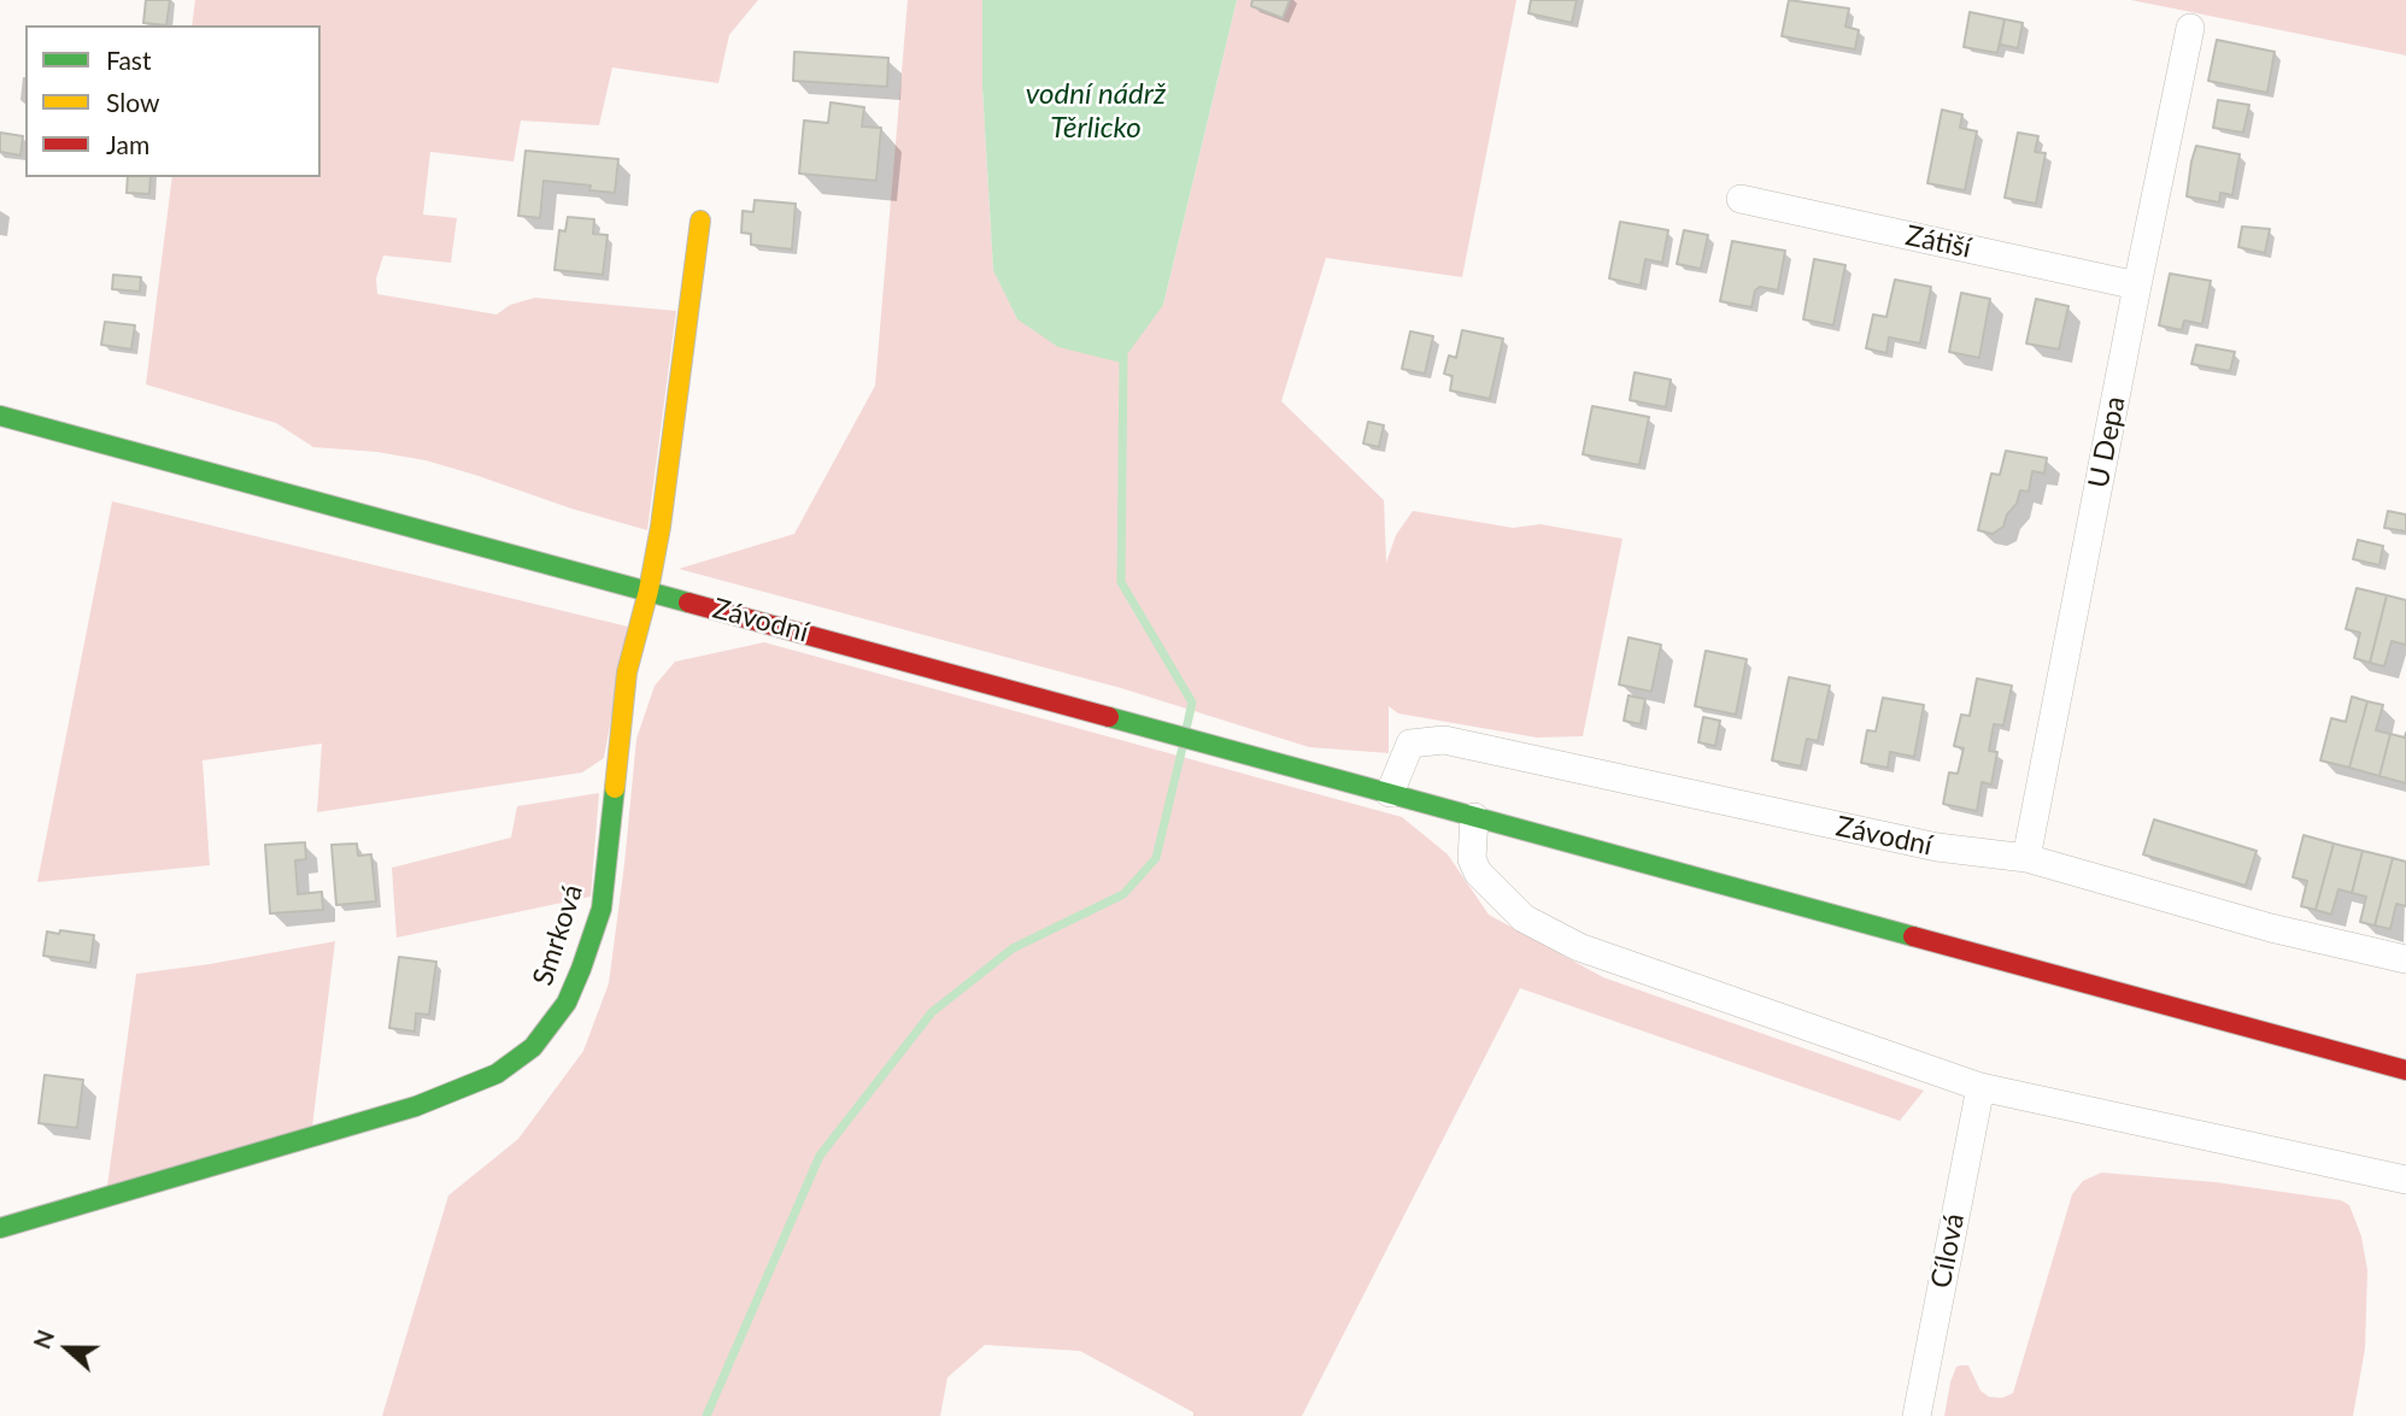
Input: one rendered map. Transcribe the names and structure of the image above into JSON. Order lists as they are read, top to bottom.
{
  "streets": {
    "main road": ["Závodní", "Smrková"],
    "street": ["Zátiší", "U Depa", "Cílová"]
  },
  "crossings": [
    ["Zátiší", "U Depa"],
    ["U Depa", "Závodní"],
    ["Závodní", "Smrková"]
  ],
  "water": ["vodní nádrž Těrlicko"],
  "legend": ["Fast", "Slow", "Jam"],
  "north": "left"
}
